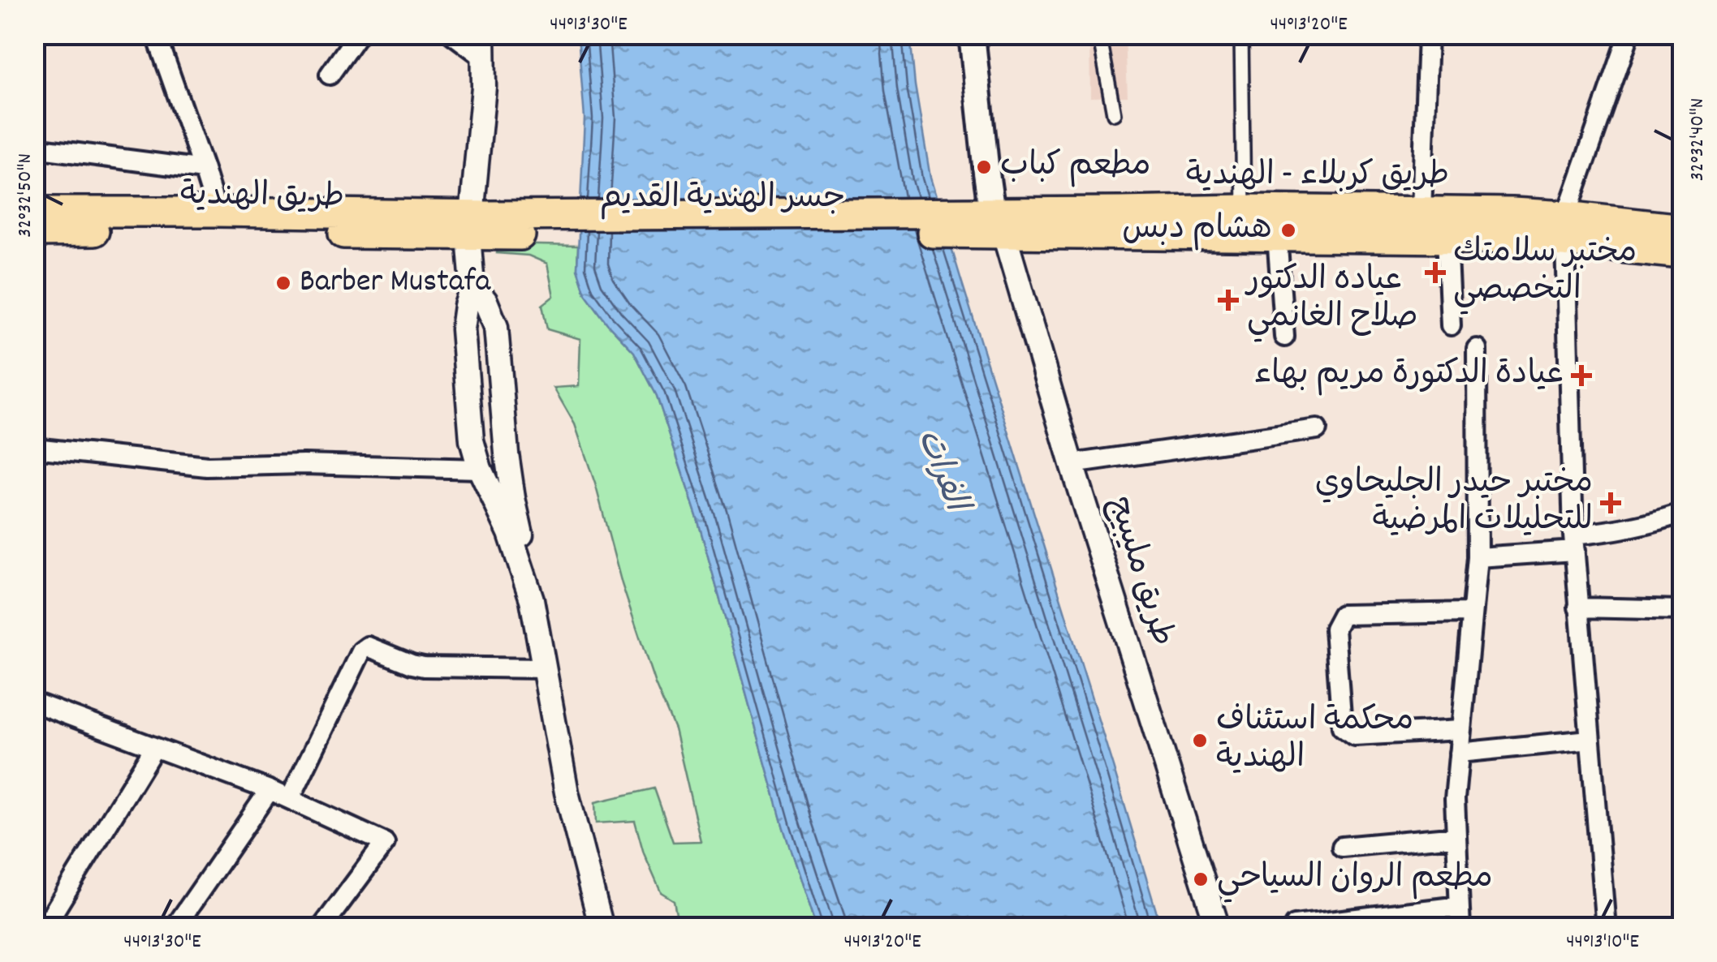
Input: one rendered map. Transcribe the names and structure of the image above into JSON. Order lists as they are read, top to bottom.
{
  "streets": {
    "main road": ["طريق كربلاء - الهندية", "طريق الهندية", "جسر الهندية القديم"],
    "street": ["طريق مليبيج"]
  },
  "crossings": [
    ["طريق كربلاء - الهندية", "جسر الهندية القديم"],
    ["طريق كربلاء - الهندية", "طريق مليبيج"],
    ["طريق الهندية", "جسر الهندية القديم"]
  ],
  "water": ["الفرات"],
  "places": {
    "other": [
      "مطعم كباب",
      "هشام دبس",
      "Barber Mustafa",
      "محكمة استئناف الهندية",
      "مطعم الروان السياحي"
    ],
    "health": [
      "مختبر سلامتك التخصصي",
      "عياده الدكتور صلاح الغانمي",
      "عيادة الدكتورة مريم بهاء",
      "مختبر حيدر الجليحاوي للتحليلات المرضية"
    ]
  },
  "coordinates": [
    "44°13'30\"E",
    "44°13'20\"E",
    "32°32'40\"N",
    "32°32'50\"N",
    "44°13'10\"E"
  ]
}
